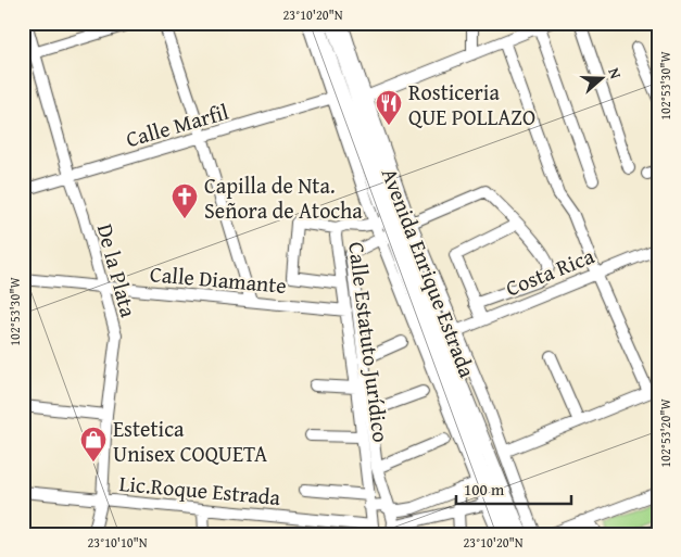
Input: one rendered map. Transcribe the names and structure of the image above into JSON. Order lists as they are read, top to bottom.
{
  "streets": {
    "main road": ["Avenida Enrique Estrada"],
    "street": [
      "Calle Marfil",
      "De la Plata",
      "Costa Rica",
      "Calle Diamante",
      "Calle Estatuto Jurídico",
      "Lic.Roque Estrada"
    ]
  },
  "crossings": [
    ["Calle Marfil", "De la Plata"],
    ["Calle Marfil", "Avenida Enrique Estrada"],
    ["De la Plata", "Calle Diamante"],
    ["De la Plata", "Lic.Roque Estrada"],
    ["Avenida Enrique Estrada", "Calle Estatuto Jurídico"],
    ["Calle Diamante", "Calle Estatuto Jurídico"],
    ["Calle Estatuto Jurídico", "Lic.Roque Estrada"]
  ],
  "places": {
    "restaurant": ["Rosticeria QUE POLLAZO"],
    "church": ["Capilla de Nta. Señora de Atocha"],
    "shop": ["Estetica Unisex COQUETA"]
  },
  "scale_bar": "100 m",
  "north": "right",
  "coordinates": [
    "23°10'20\"N",
    "102°53'30\"W",
    "102°53'20\"W",
    "23°10'10\"N"
  ]
}
